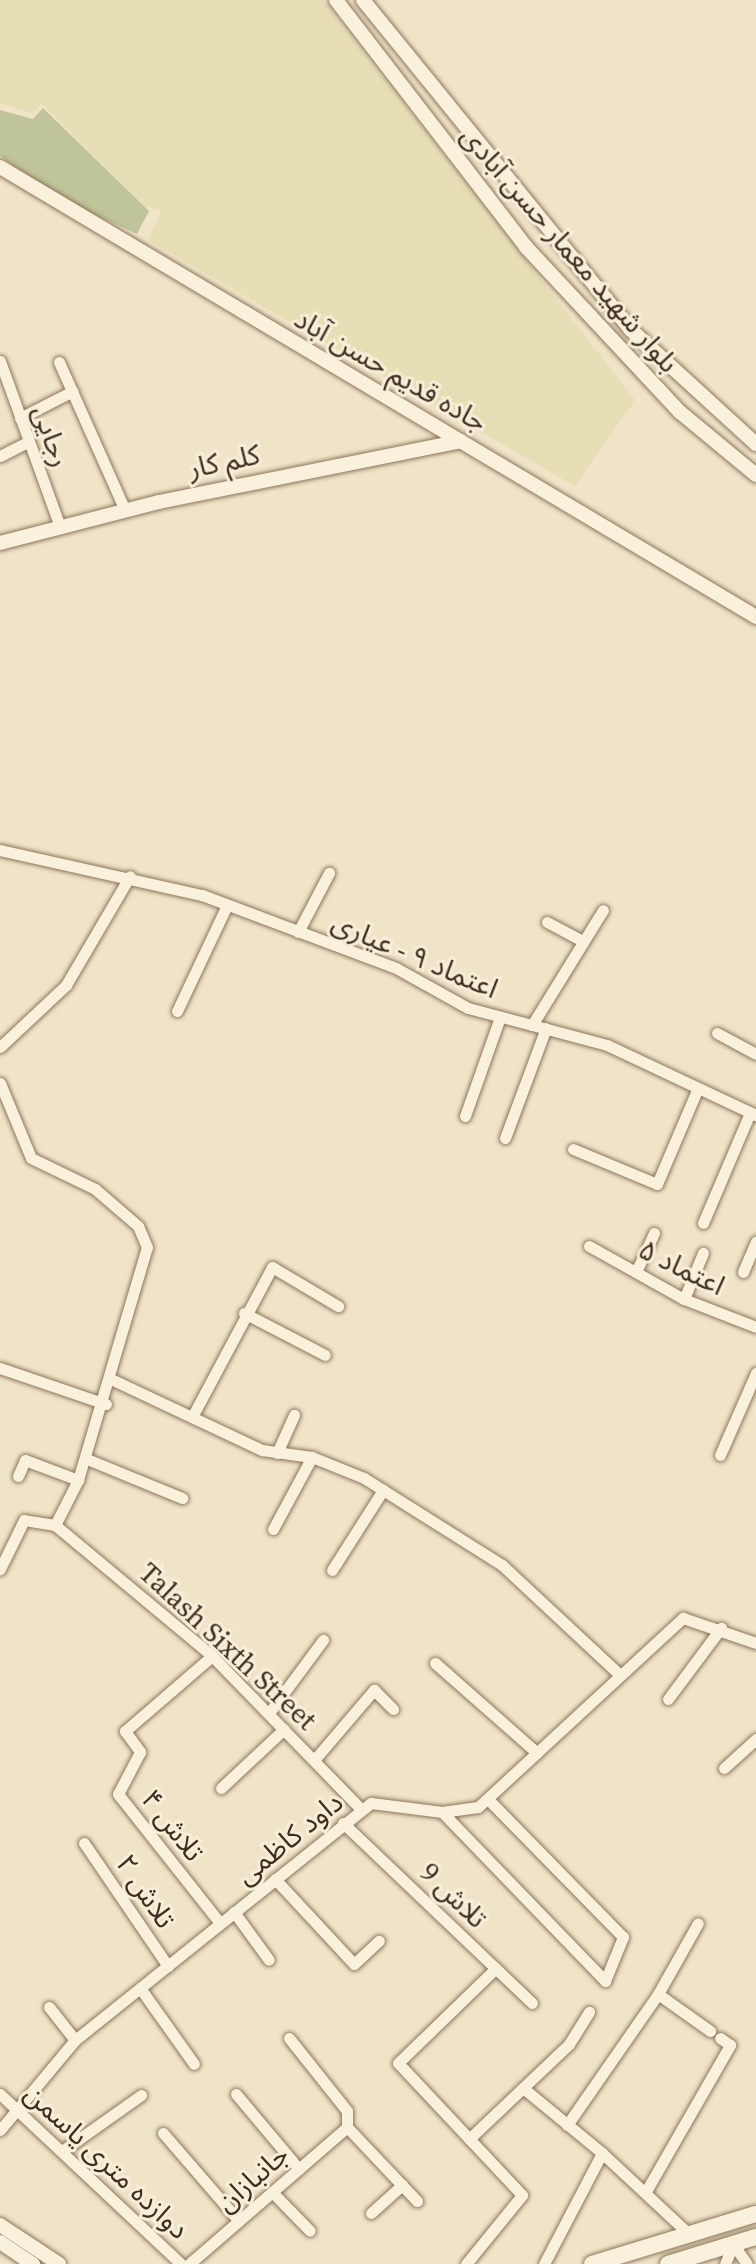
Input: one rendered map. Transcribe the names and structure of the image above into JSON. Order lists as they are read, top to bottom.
{
  "streets": {
    "street": [
      "بلوار شهید معمار حسن آبادی",
      "جاده قدیم حسن آباد",
      "رجایی",
      "کلم کار",
      "اعتماد ۹ - عیاری",
      "اعتماد ۵",
      "Talash Sixth Street",
      "تلاش ۴",
      "داود کاظمی",
      "تلاش ۲",
      "تلاش 9",
      "دوازده متری یاسمن",
      "جانبازان"
    ]
  },
  "crossings": [
    ["جاده قدیم حسن آباد", "کلم کار"],
    ["رجایی", "کلم کار"],
    ["Talash Sixth Street", "تلاش ۴"],
    ["Talash Sixth Street", "داود کاظمی"],
    ["تلاش ۴", "داود کاظمی"],
    ["داود کاظمی", "تلاش ۲"],
    ["داود کاظمی", "تلاش 9"],
    ["داود کاظمی", "دوازده متری یاسمن"]
  ]
}
